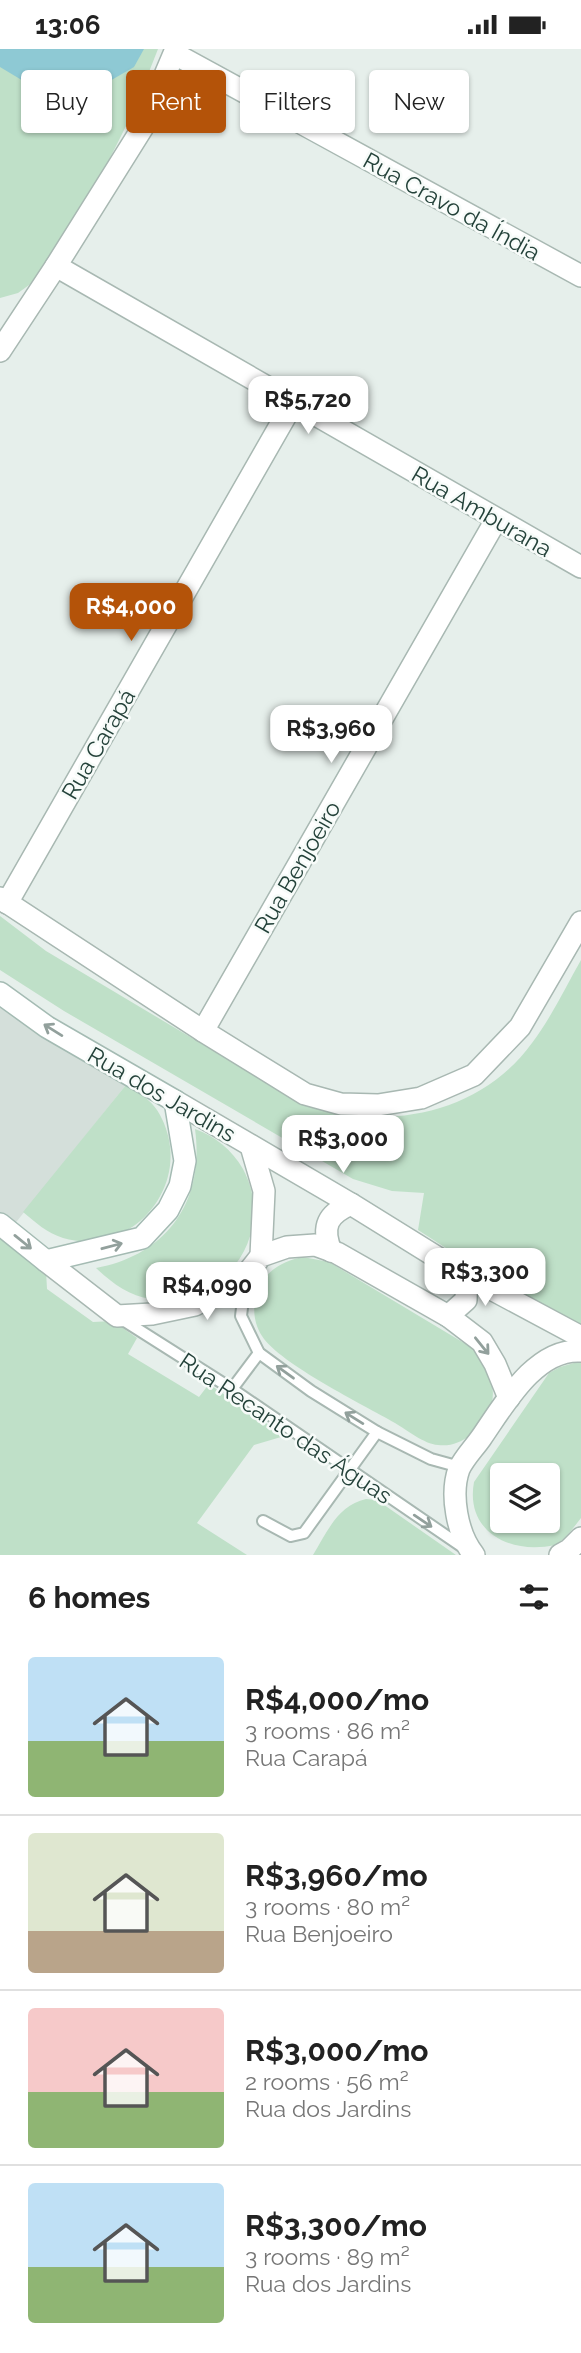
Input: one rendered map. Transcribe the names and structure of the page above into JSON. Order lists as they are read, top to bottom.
{
  "streets": {
    "street": [
      "Rua Cravo da Índia",
      "Rua Amburana",
      "Rua Carapá",
      "Rua Benjoeiro",
      "Rua dos Jardins",
      "Rua Recanto das Águas"
    ]
  },
  "crossings": [
    ["Rua Amburana", "Rua Carapá"],
    ["Rua Amburana", "Rua Benjoeiro"]
  ],
  "one_way": ["Rua Recanto das Águas"],
  "page": {
    "status": "13:06",
    "chip": [
      "Buy",
      "Rent",
      "Filters",
      "New"
    ],
    "price": [
      "R$5,720",
      "R$4,000",
      "R$3,960",
      "R$3,000",
      "R$3,300",
      "R$4,090"
    ],
    "heading": "6 homes",
    "list": [
      {
        "name": "R$4,000/mo",
        "note": "3 rooms · 86 m² · Rua Carapá"
      },
      {
        "name": "R$3,960/mo",
        "note": "3 rooms · 80 m² · Rua Benjoeiro"
      },
      {
        "name": "R$3,000/mo",
        "note": "2 rooms · 56 m² · Rua dos Jardins"
      },
      {
        "name": "R$3,300/mo",
        "note": "3 rooms · 89 m² · Rua dos Jardins"
      }
    ]
  }
}
